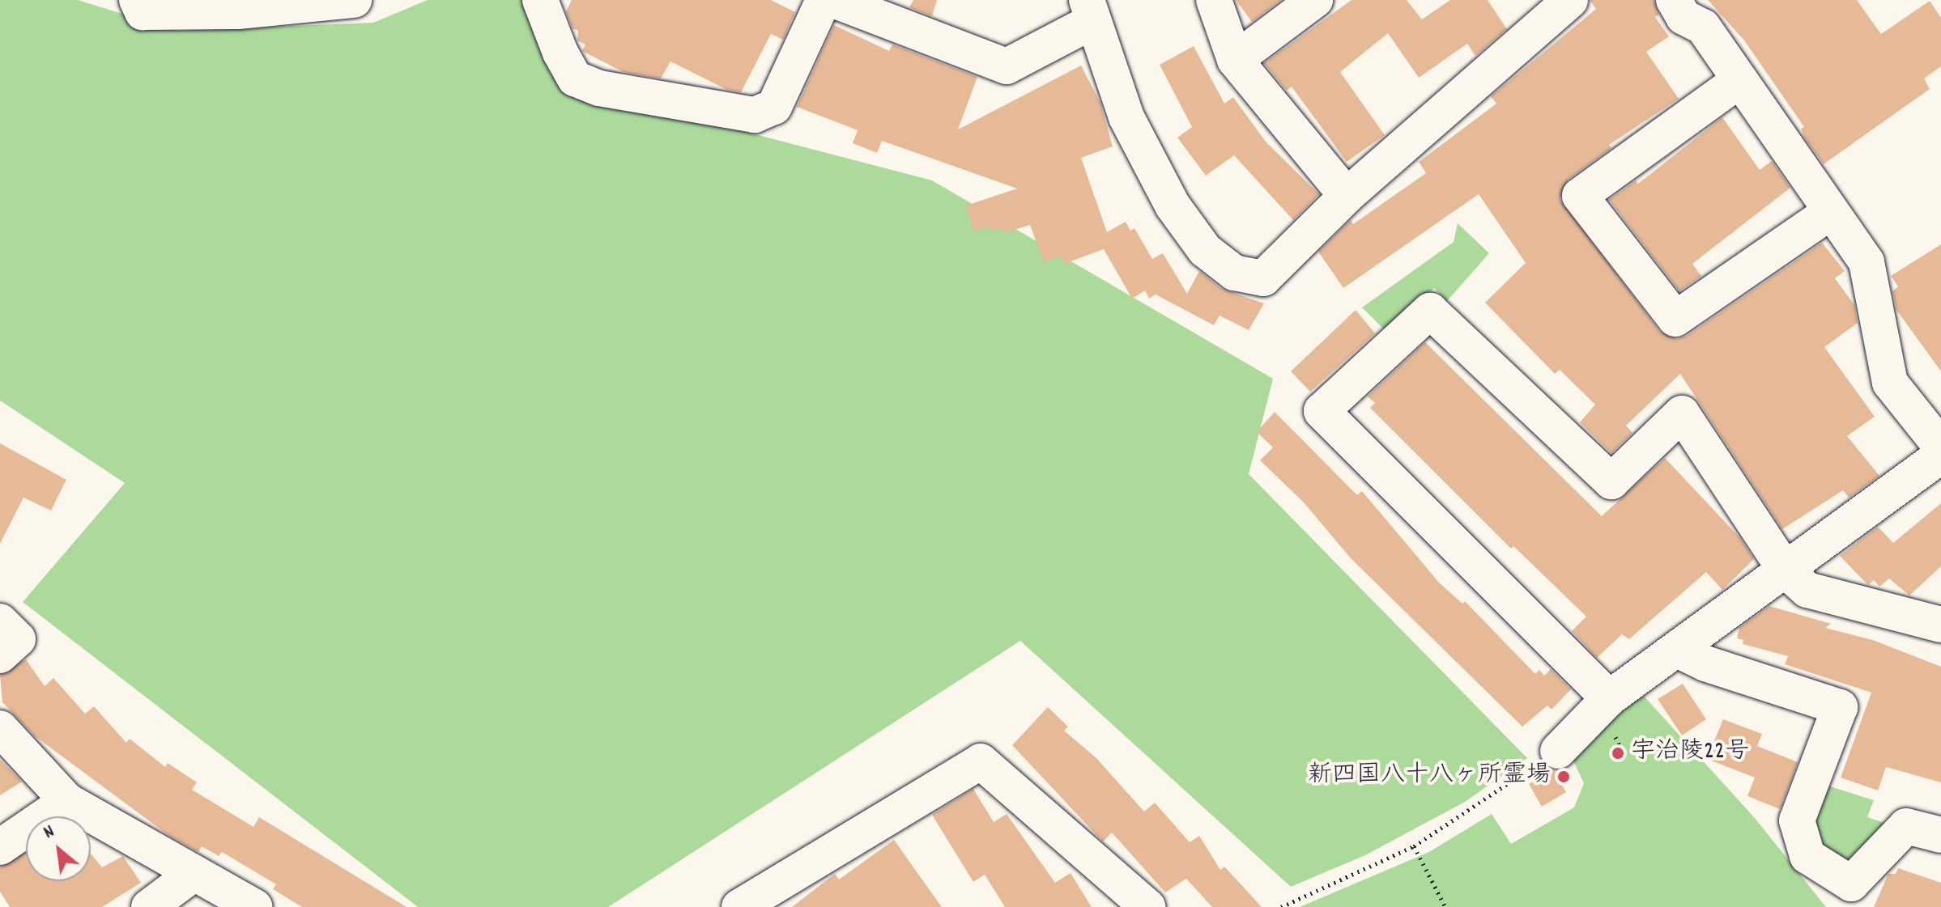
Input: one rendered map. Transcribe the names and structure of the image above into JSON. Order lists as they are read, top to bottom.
{
  "places": ["宇治陵22号", "新四国八十八ヶ所霊場"],
  "north": "top left"
}
